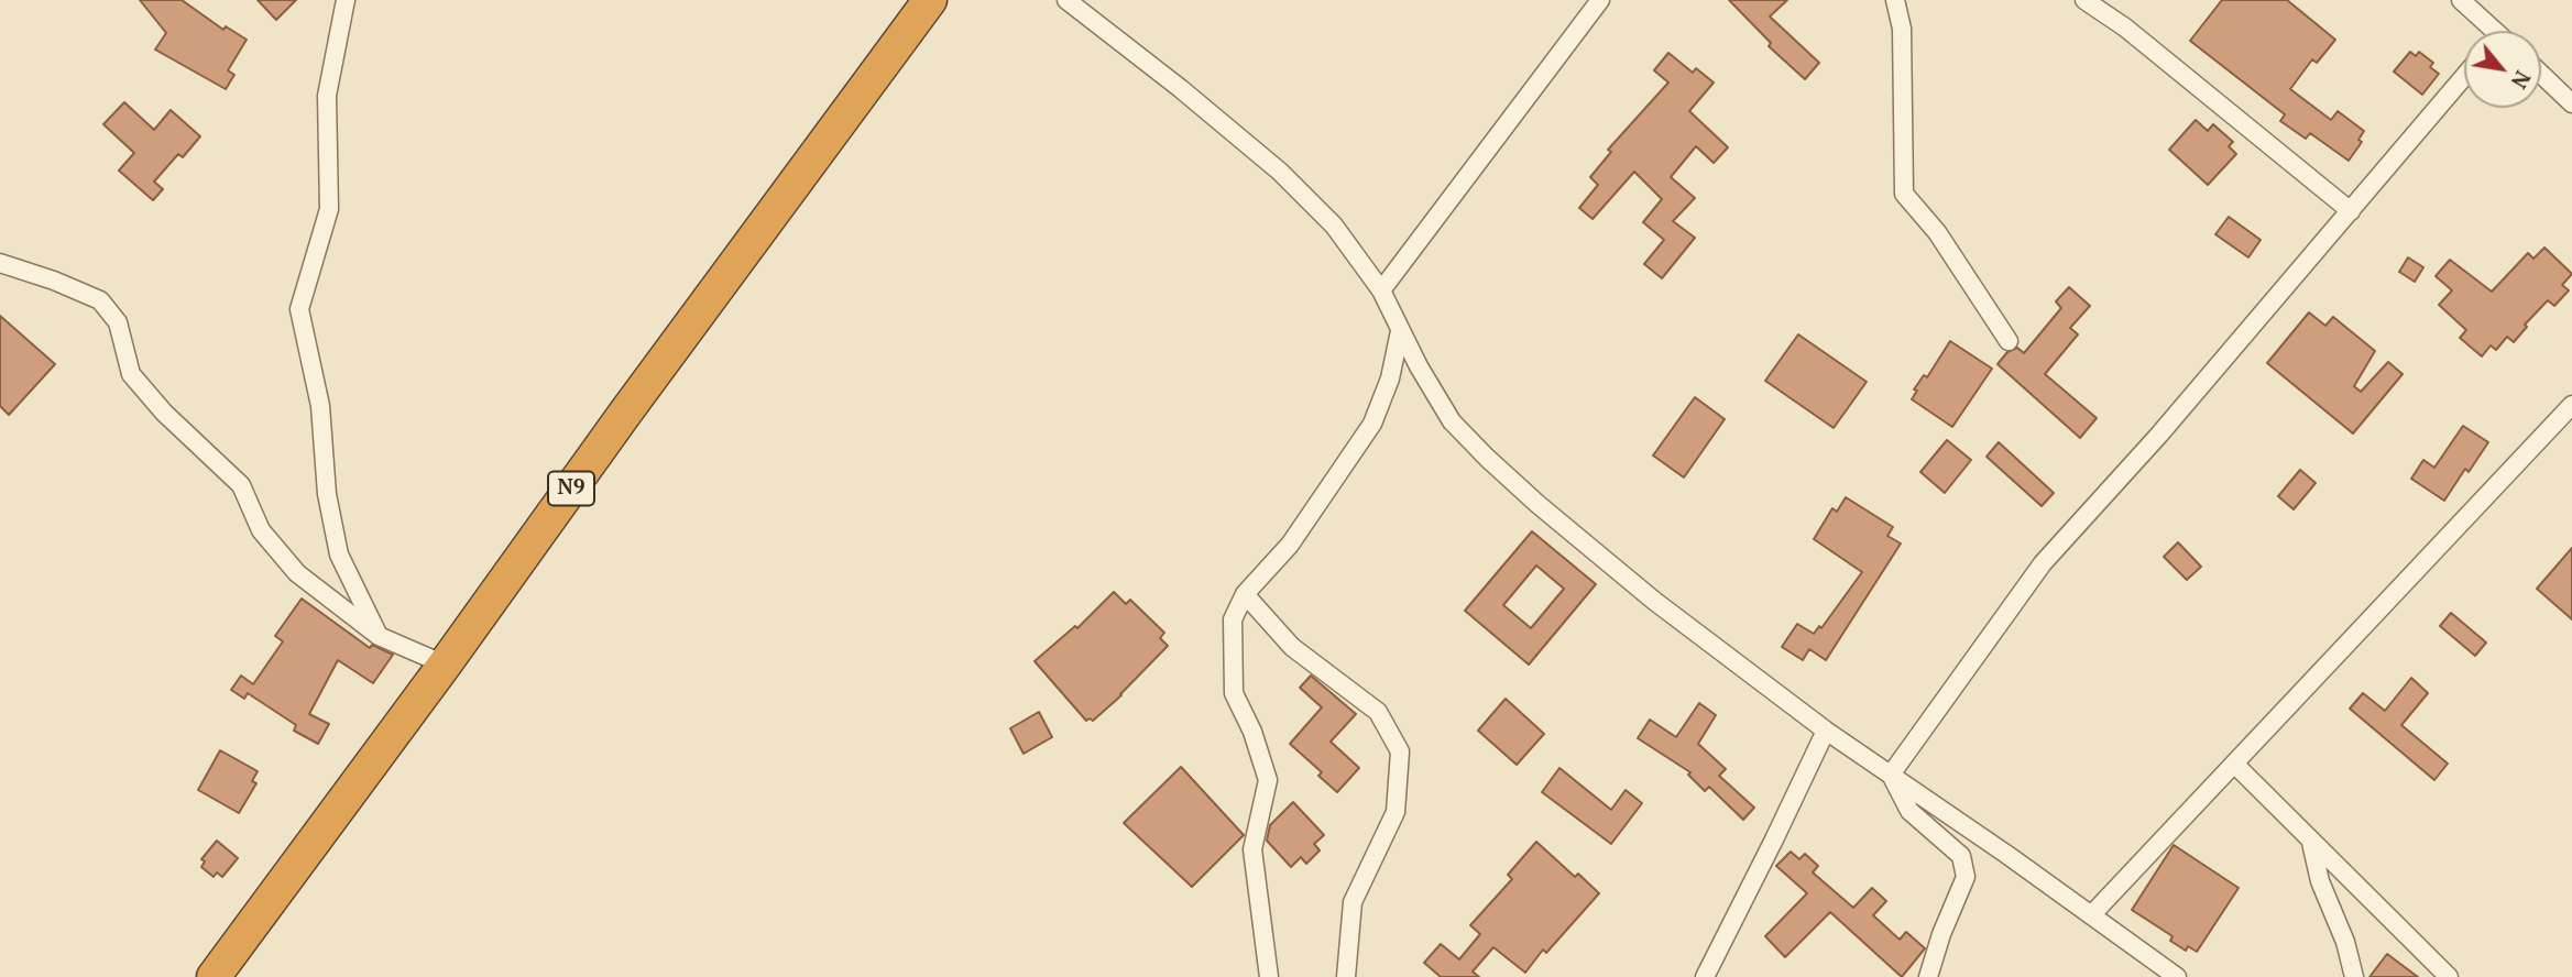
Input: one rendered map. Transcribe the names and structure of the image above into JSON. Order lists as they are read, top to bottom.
{
  "streets": {
    "highway": ["N9"]
  },
  "north": "bottom right"
}
